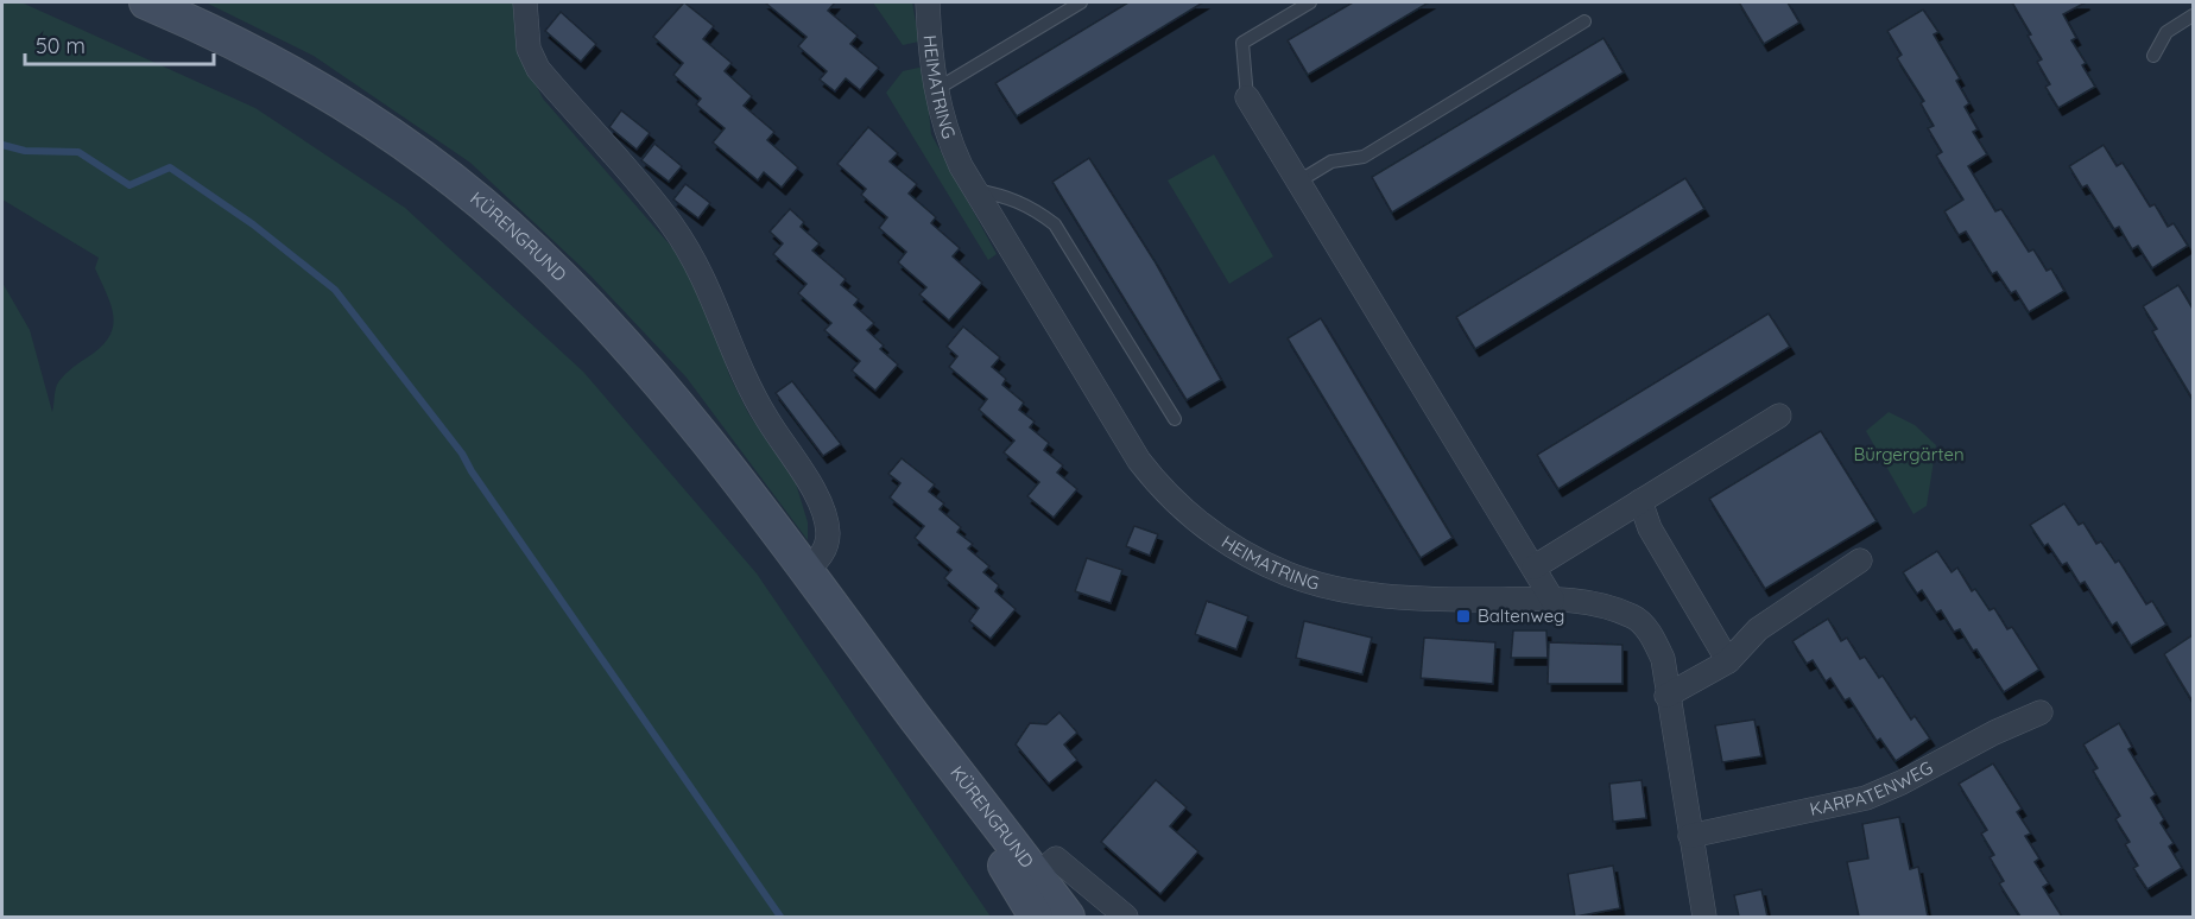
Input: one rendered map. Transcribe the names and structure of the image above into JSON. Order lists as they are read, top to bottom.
{
  "streets": {
    "main road": ["KÜRENGRUND"],
    "street": ["HEIMATRING", "KARPATENWEG"]
  },
  "crossings": [
    ["HEIMATRING", "KARPATENWEG"]
  ],
  "parks": ["Bürgergärten"],
  "places": {
    "transit": ["Baltenweg"]
  },
  "scale_bar": "50 m"
}
